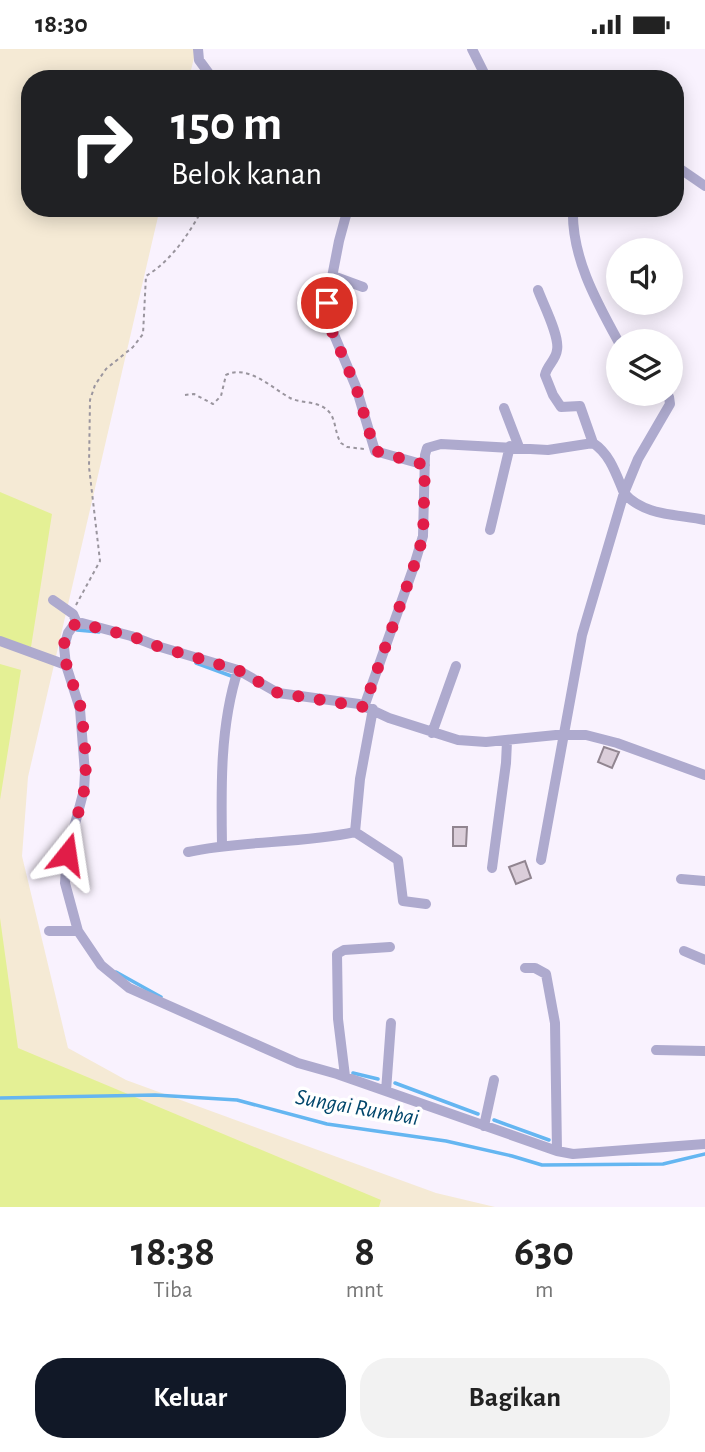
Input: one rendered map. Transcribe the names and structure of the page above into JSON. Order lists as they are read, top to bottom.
{
  "water": ["Sungai Rumbai"],
  "page": {
    "status": "18:30",
    "turn": ["150 m", "Belok kanan"],
    "eta": [
      "18:38",
      "Tiba",
      "8",
      "mnt",
      "630",
      "m"
    ],
    "buttons": ["Keluar", "Bagikan"]
  }
}
